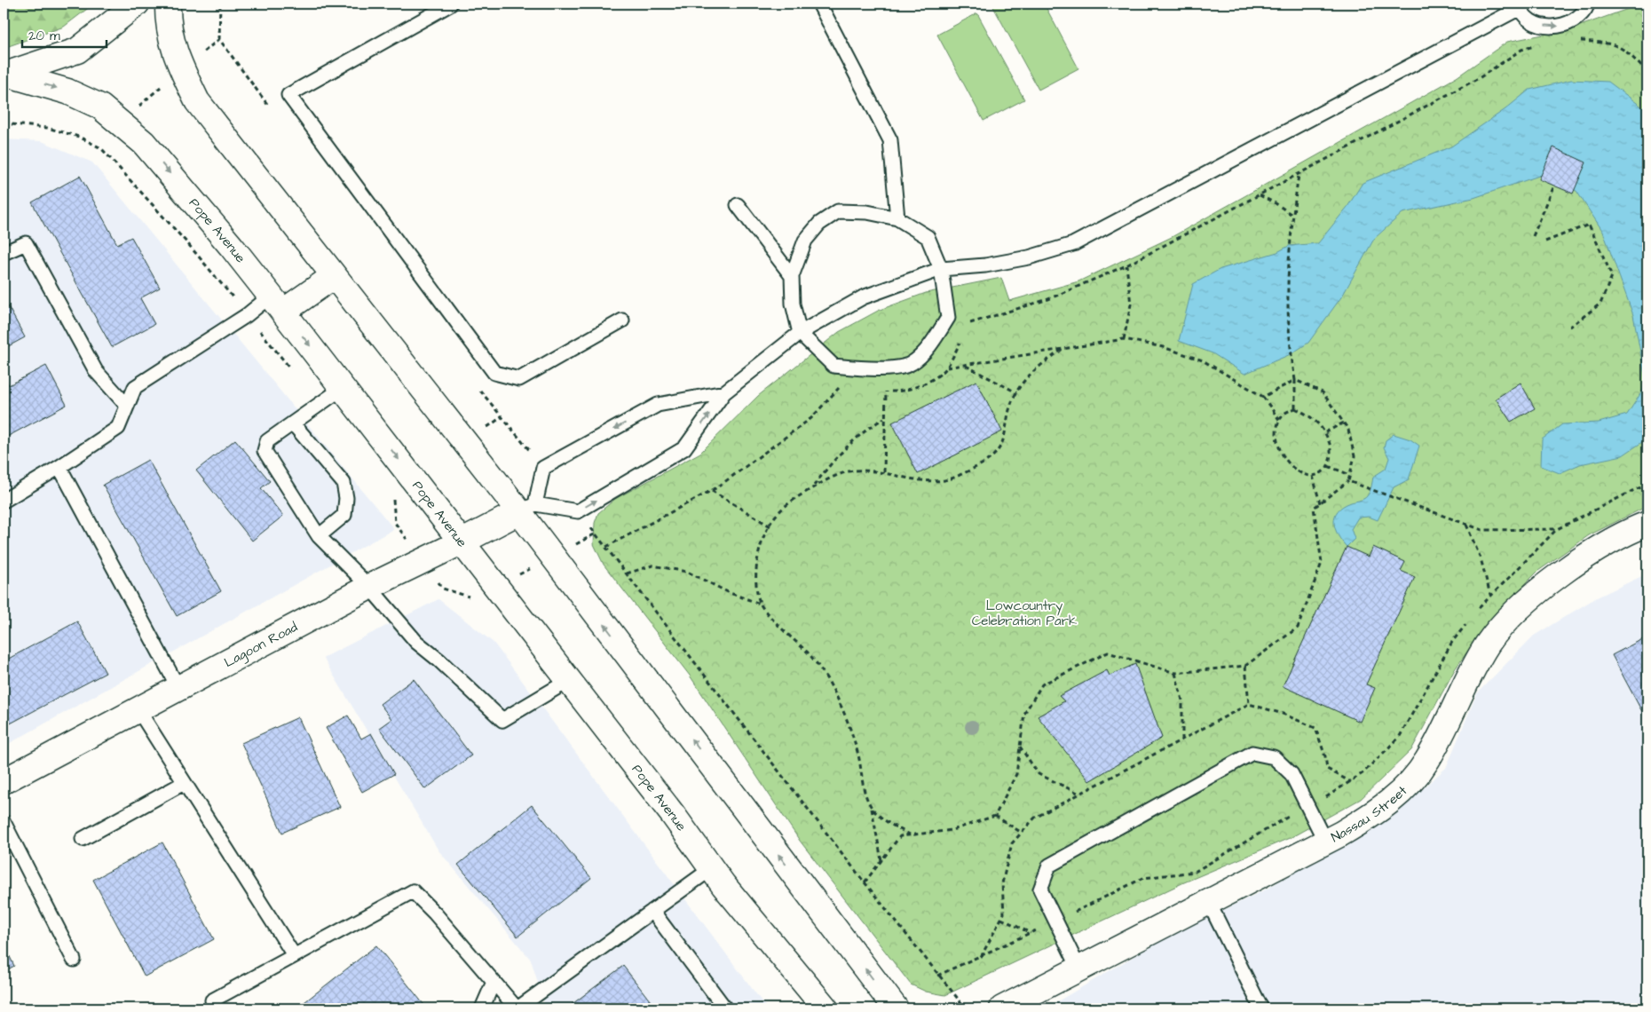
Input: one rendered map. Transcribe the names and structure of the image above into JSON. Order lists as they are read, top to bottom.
{
  "streets": {
    "main road": ["Pope Avenue", "Lagoon Road", "Nassau Street"]
  },
  "crossings": [
    ["Pope Avenue", "Lagoon Road"]
  ],
  "parks": ["Lowcountry Celebration Park"],
  "scale_bar": "20 m"
}
